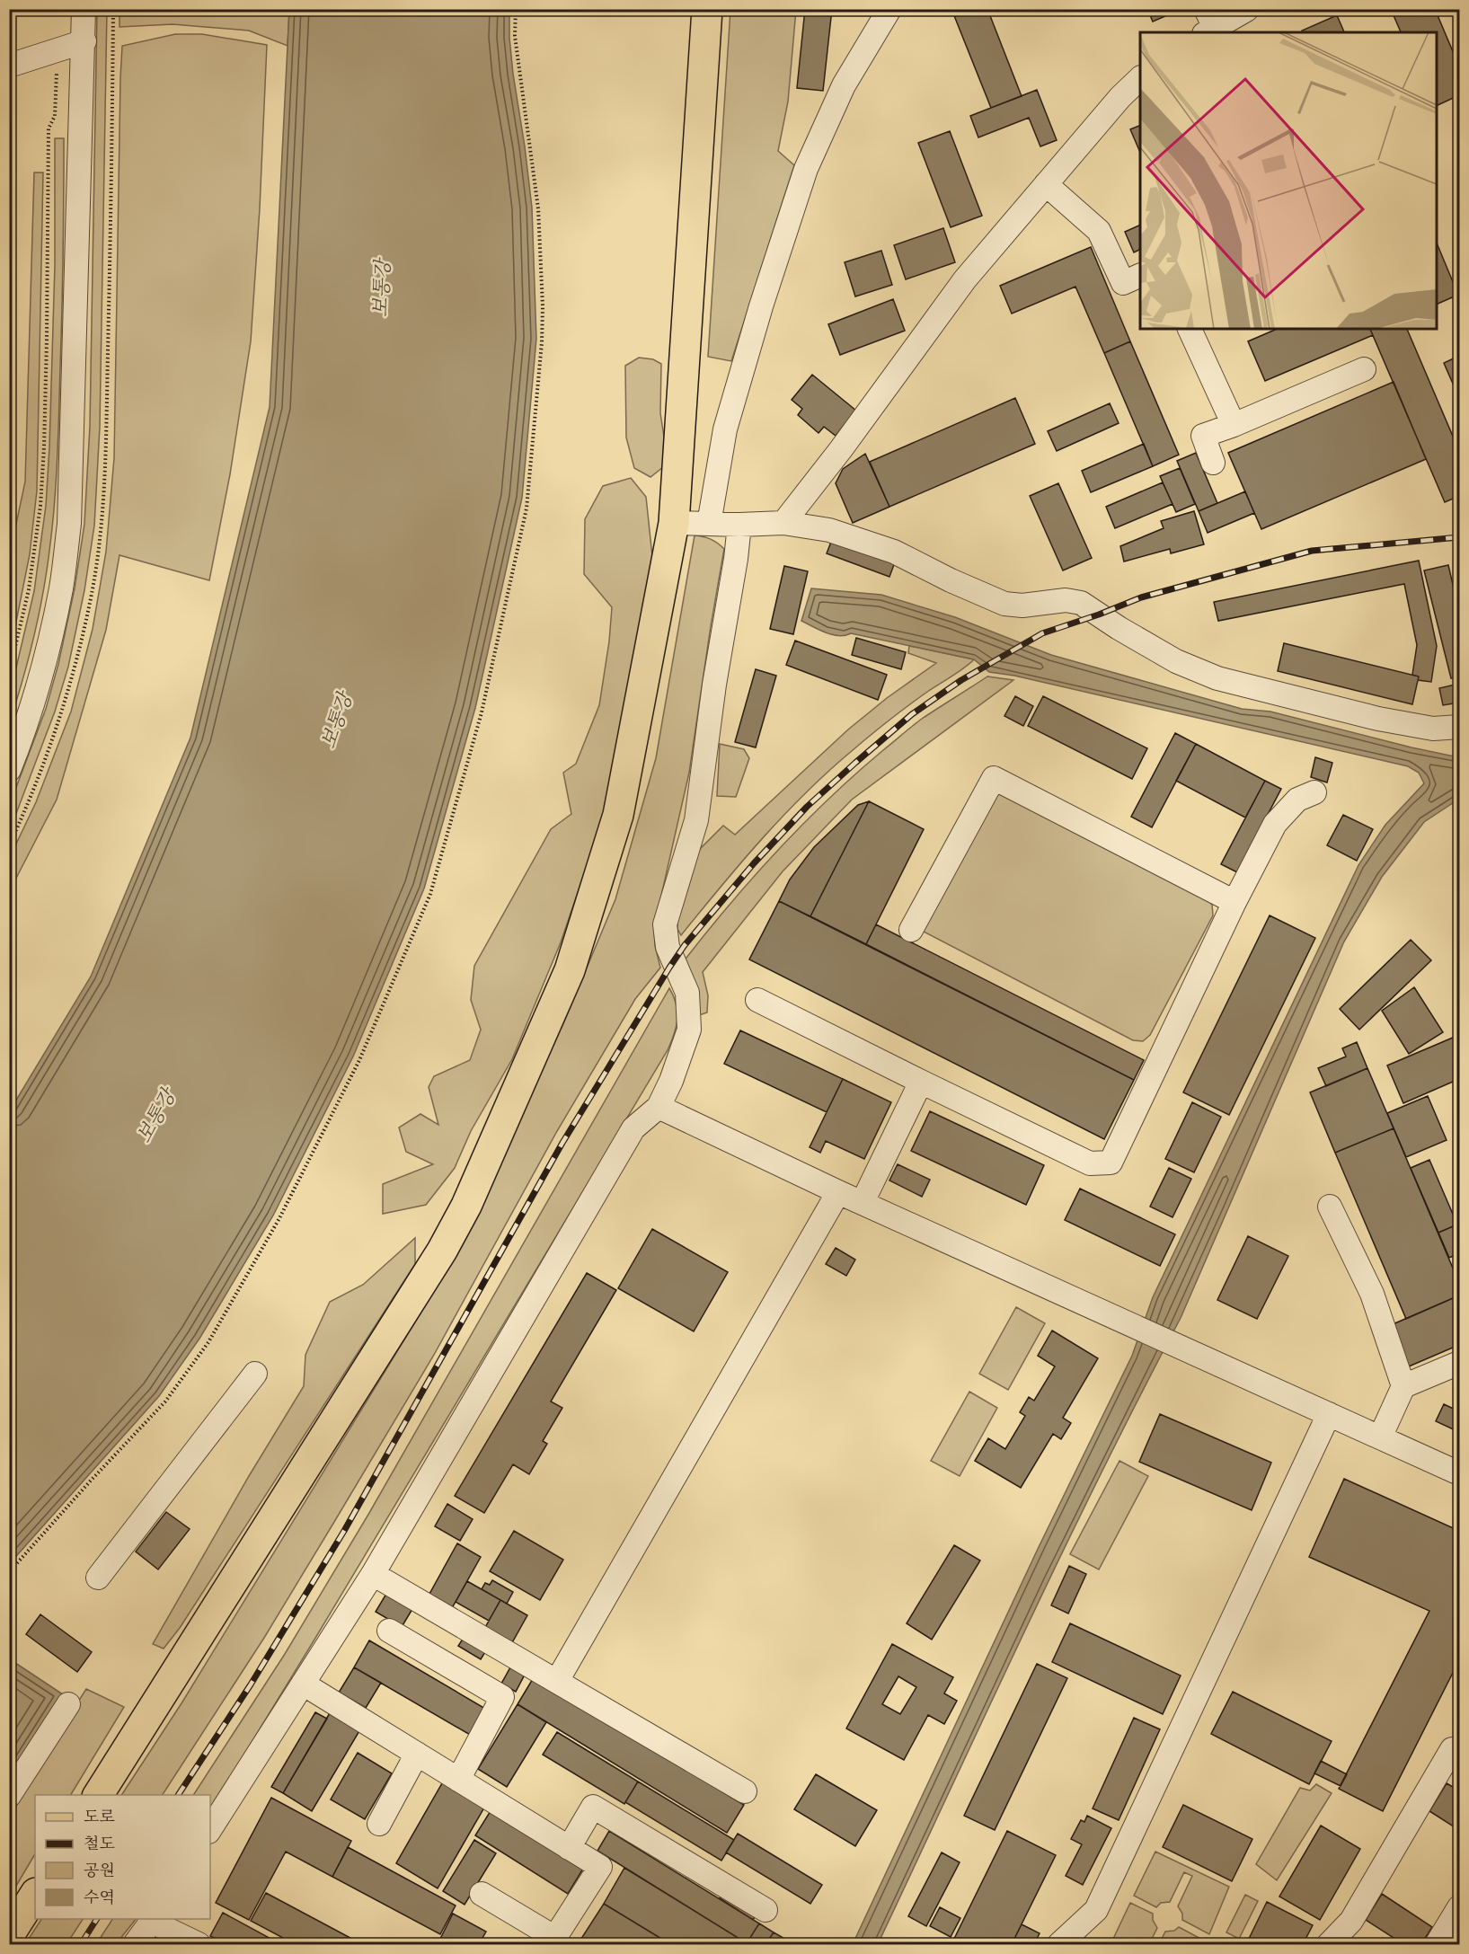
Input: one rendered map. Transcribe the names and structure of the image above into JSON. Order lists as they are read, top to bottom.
{
  "water": ["보통강"],
  "legend": [
    "도로",
    "철도",
    "공원",
    "수역"
  ]
}
